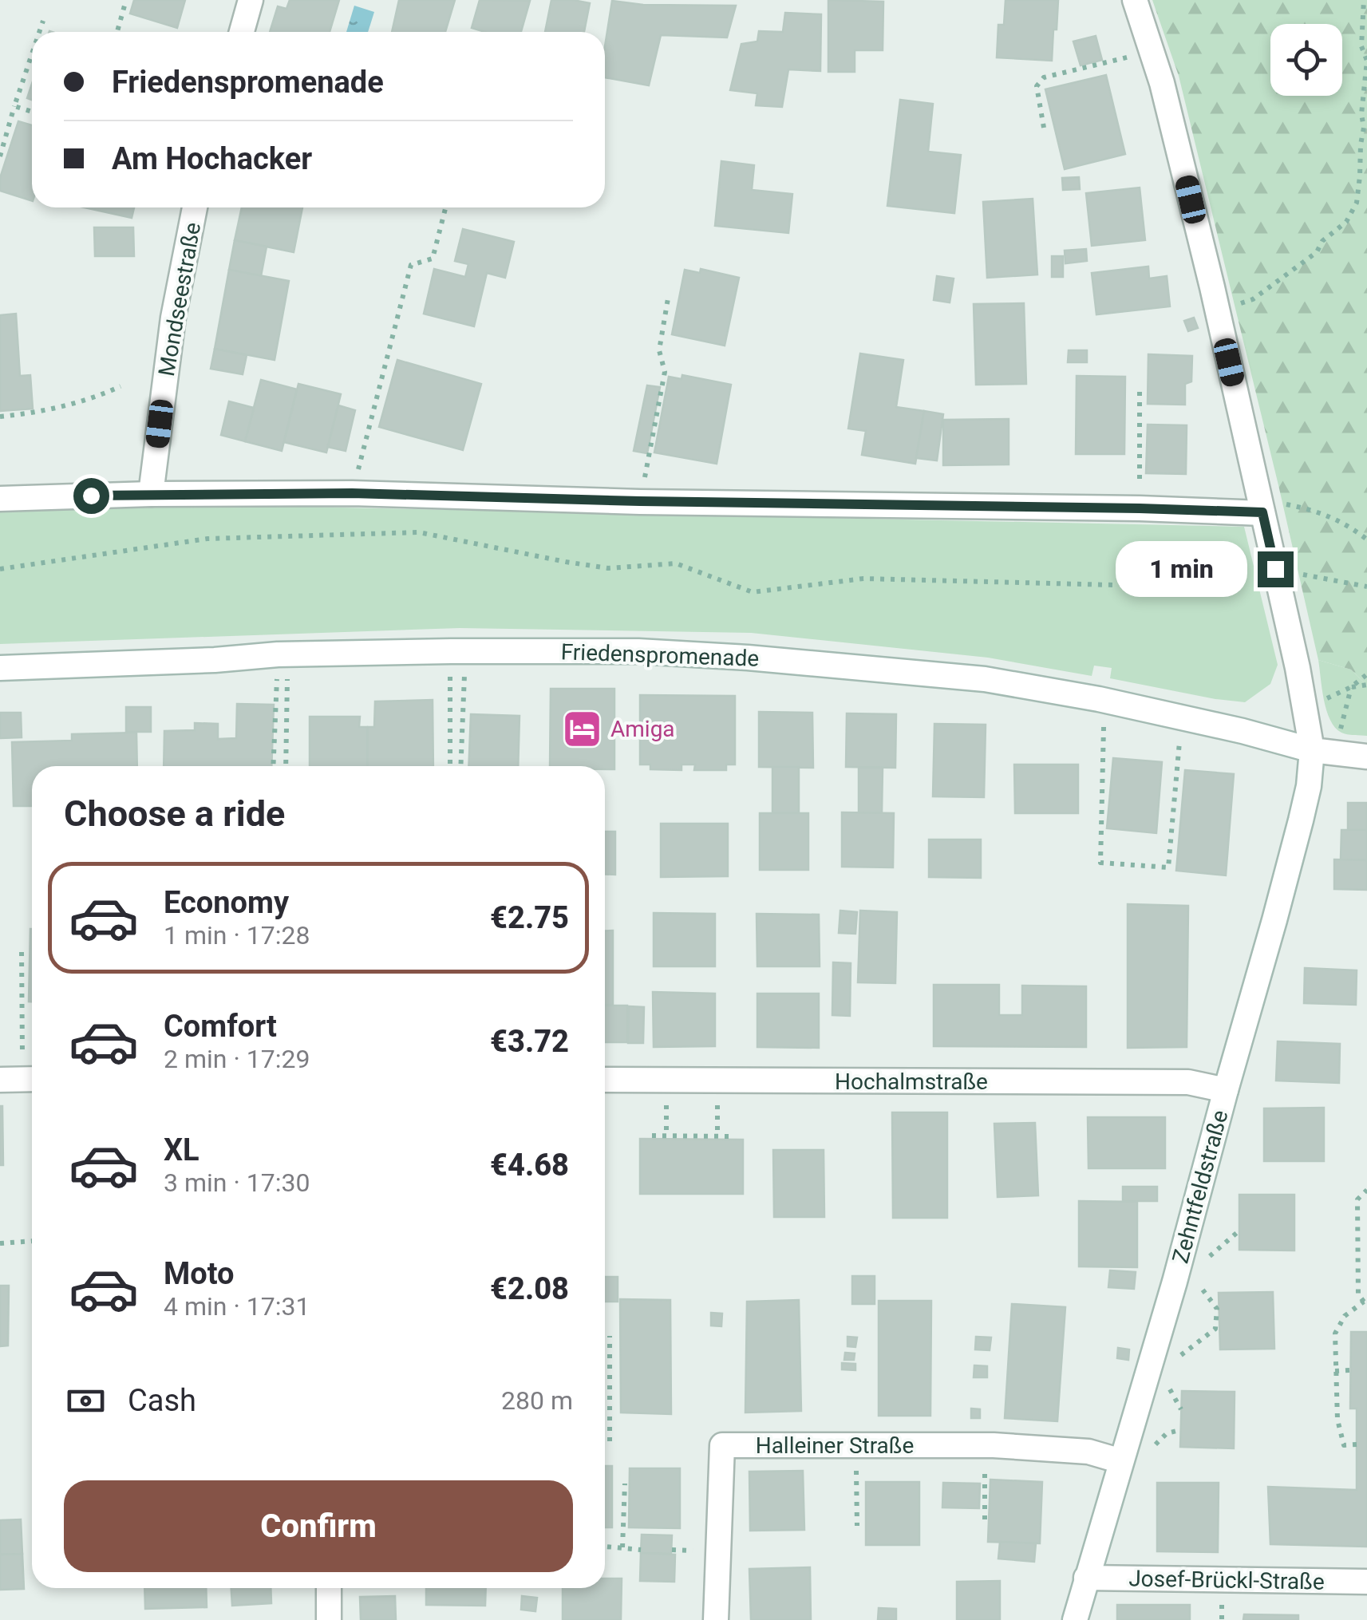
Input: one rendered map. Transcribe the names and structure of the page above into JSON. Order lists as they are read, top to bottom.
{
  "streets": {
    "street": [
      "Mondseestraße",
      "Friedenspromenade",
      "Hochalmstraße",
      "Zehntfeldstraße",
      "Halleiner Straße",
      "Josef-Brückl-Straße"
    ]
  },
  "crossings": [
    ["Friedenspromenade", "Zehntfeldstraße"],
    ["Hochalmstraße", "Zehntfeldstraße"],
    ["Zehntfeldstraße", "Halleiner Straße"],
    ["Zehntfeldstraße", "Josef-Brückl-Straße"]
  ],
  "places": {
    "hotel": ["Amiga"]
  },
  "page": {
    "banner": ["Friedenspromenade", "Am Hochacker"],
    "bubble": "1 min",
    "heading": "Choose a ride",
    "list": [
      {
        "name": "Economy",
        "note": "1 min · 17:28",
        "value": "€2.75"
      },
      {
        "name": "Comfort",
        "note": "2 min · 17:29",
        "value": "€3.72"
      },
      {
        "name": "XL",
        "note": "3 min · 17:30",
        "value": "€4.68"
      },
      {
        "name": "Moto",
        "note": "4 min · 17:31",
        "value": "€2.08"
      }
    ],
    "pay": ["Cash", "280 m"],
    "buttons": "Confirm"
  }
}
